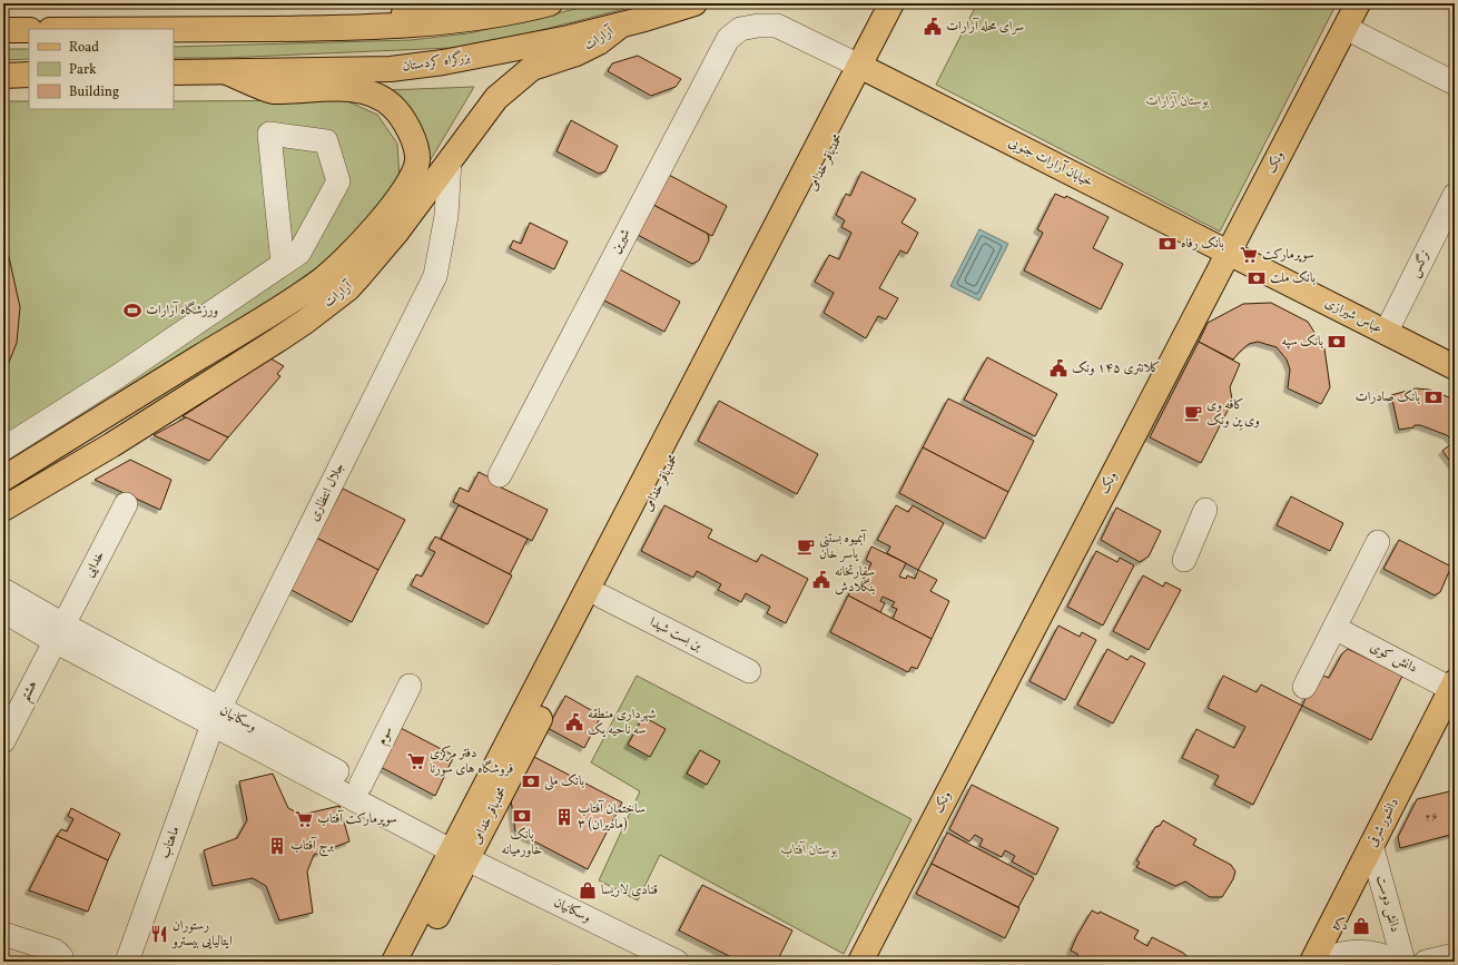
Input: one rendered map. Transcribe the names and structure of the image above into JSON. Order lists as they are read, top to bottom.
{
  "streets": {
    "main road": [
      "آرارات",
      "بزرگراه کردستان",
      "محمدباقر خدامی",
      "خیابان آرارات جنوبی",
      "ونک",
      "عباس شیرازی",
      "دانشور شرقی"
    ],
    "street": [
      "شیرین",
      "نرگس",
      "جلال انتظاری",
      "خدایی",
      "بن بست شیدا",
      "دانش کوی",
      "هشتم",
      "وسکانیان",
      "سوم",
      "ماهتاب",
      "دانش دوست"
    ]
  },
  "crossings": [
    ["آرارات", "بزرگراه کردستان"],
    ["آرارات", "جلال انتظاری"],
    ["محمدباقر خدامی", "خیابان آرارات جنوبی"],
    ["محمدباقر خدامی", "شیرین"],
    ["محمدباقر خدامی", "بن بست شیدا"],
    ["محمدباقر خدامی", "وسکانیان"],
    ["خیابان آرارات جنوبی", "ونک"],
    ["خیابان آرارات جنوبی", "شیرین"],
    ["خیابان آرارات جنوبی", "عباس شیرازی"],
    ["ونک", "عباس شیرازی"],
    ["نرگس", "عباس شیرازی"],
    ["جلال انتظاری", "وسکانیان"],
    ["جلال انتظاری", "ماهتاب"],
    ["خدایی", "هشتم"],
    ["دانش کوی", "دانشور شرقی"],
    ["وسکانیان", "سوم"],
    ["وسکانیان", "ماهتاب"],
    ["دانشور شرقی", "دانش دوست"]
  ],
  "parks": ["بوستان آرارات", "بوستان آفتاب"],
  "places": {
    "public building": [
      "سرای محله آرارات",
      "کلانتری ۱۴۵ ونک",
      "سفارتخانه بنگلادش",
      "شهرداری منطقه سه ناحیه یک"
    ],
    "bank": [
      "بانک رفاه",
      "بانک ملت",
      "بانک سپه",
      "بانک صادرات",
      "بانک ملی",
      "بانک خاورمیانه"
    ],
    "supermarket": ["سوپرمارکت", "دفتر مرکزی فروشگاه های سورنا", "سوپرمارکت آفتاب"],
    "sports": ["ورزشگاه آرارات"],
    "cafe": ["کافه وی‌ وی‌ یِن ونک", "آبمیوه بستنی یاسر خان"],
    "building": ["ساختمان آفتاب ۳ (مادیران)", "برج آفتاب"],
    "shop": ["قنادی لاریسا", "دکه"],
    "restaurant": ["رستوران ایتالیایی بیسترو"]
  },
  "house_numbers": ["۲۶"],
  "legend": ["Road", "Park", "Building"]
}
